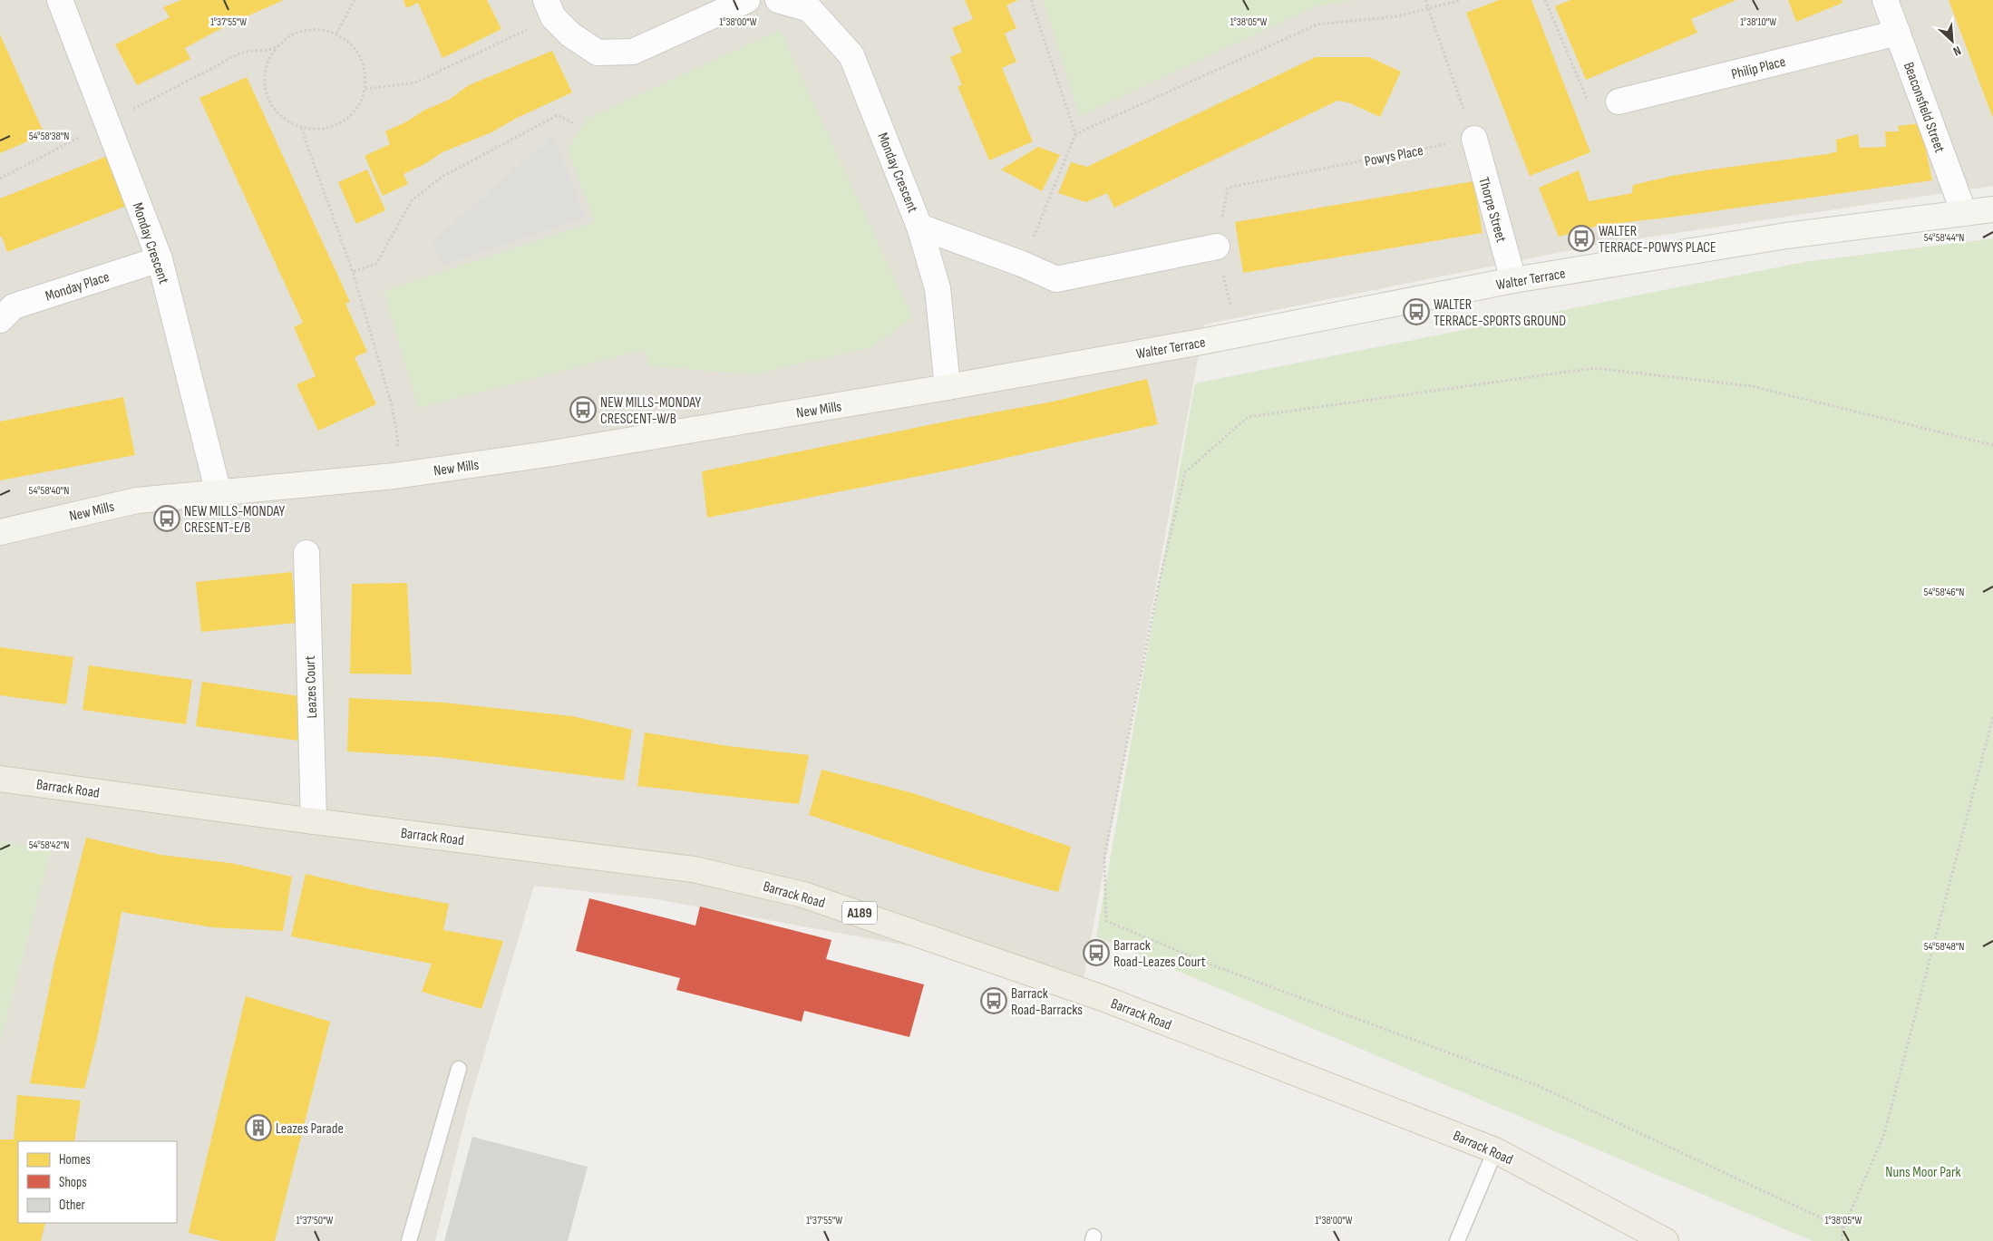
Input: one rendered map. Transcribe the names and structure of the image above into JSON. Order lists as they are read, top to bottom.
{
  "streets": {
    "main road": ["Barrack Road", "A189"],
    "street": [
      "Philip Place",
      "Beaconsfield Street",
      "Monday Crescent",
      "Thorpe Street",
      "Walter Terrace",
      "Monday Place",
      "New Mills",
      "Leazes Court"
    ],
    "path": ["Powys Place"]
  },
  "crossings": [
    ["Philip Place", "Beaconsfield Street"],
    ["Beaconsfield Street", "Walter Terrace"],
    ["Powys Place", "Thorpe Street"],
    ["Monday Crescent", "Walter Terrace"],
    ["Monday Crescent", "Monday Place"],
    ["Monday Crescent", "New Mills"],
    ["Thorpe Street", "Walter Terrace"],
    ["Walter Terrace", "New Mills"],
    ["Leazes Court", "Barrack Road"]
  ],
  "parks": ["Nuns Moor Park"],
  "places": {
    "bus stop": [
      "WALTER TERRACE-POWYS PLACE",
      "WALTER TERRACE-SPORTS GROUND",
      "NEW MILLS-MONDAY CRESCENT-W/B",
      "NEW MILLS-MONDAY CRESENT-E/B",
      "Barrack Road-Leazes Court",
      "Barrack Road-Barracks"
    ],
    "building": ["Leazes Parade"]
  },
  "legend": ["Homes", "Shops", "Other"],
  "north": "bottom right",
  "coordinates": [
    "1°37'55\"W",
    "1°38'00\"W",
    "1°38'05\"W",
    "1°38'10\"W",
    "54°58'38\"N",
    "54°58'44\"N",
    "54°58'40\"N",
    "54°58'46\"N",
    "54°58'42\"N",
    "54°58'48\"N",
    "1°37'50\"W"
  ]
}
